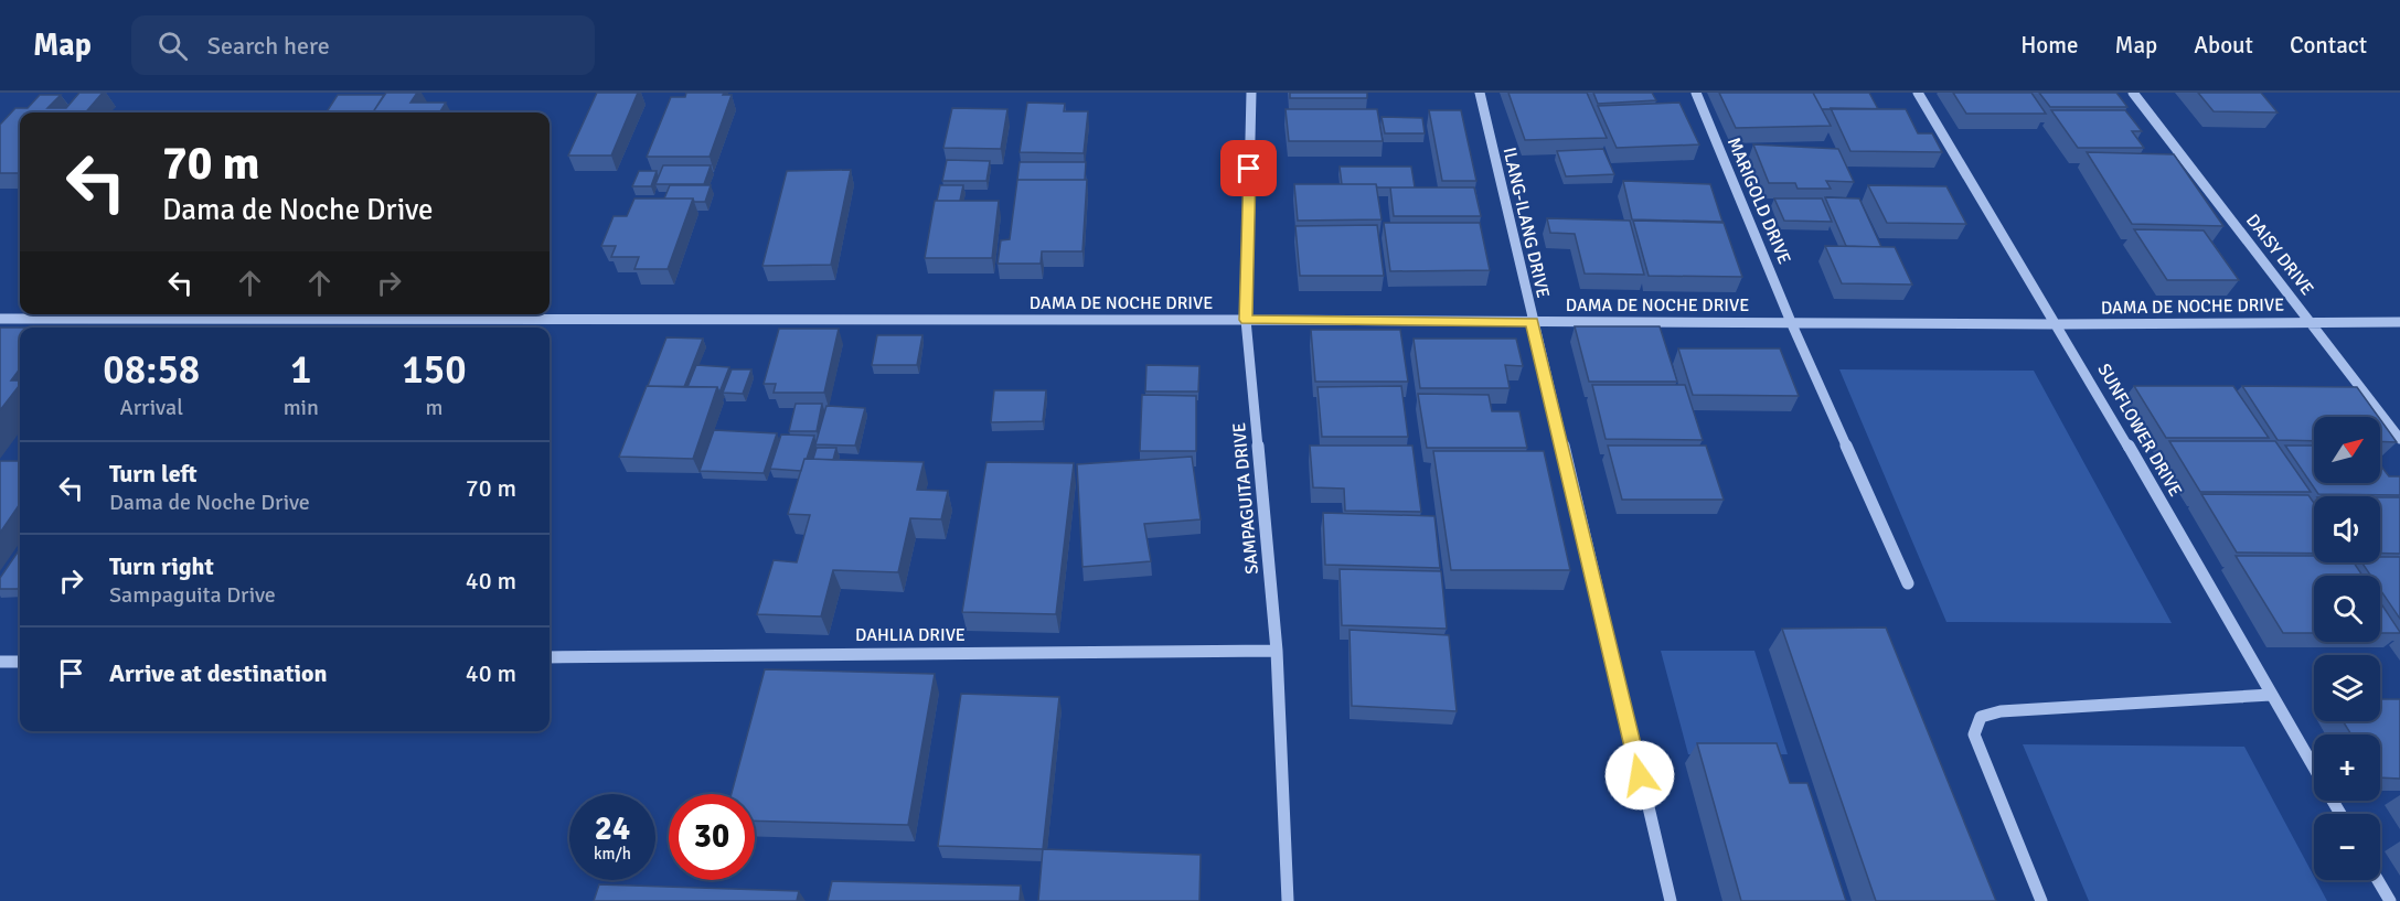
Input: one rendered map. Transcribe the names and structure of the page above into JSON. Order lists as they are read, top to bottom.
{
  "streets": {
    "street": [
      "MARIGOLD DRIVE",
      "ILANG-ILANG DRIVE",
      "DAISY DRIVE",
      "DAMA DE NOCHE DRIVE",
      "SUNFLOWER DRIVE",
      "SAMPAGUITA DRIVE",
      "DAHLIA DRIVE"
    ]
  },
  "crossings": [
    ["MARIGOLD DRIVE", "DAMA DE NOCHE DRIVE"],
    ["ILANG-ILANG DRIVE", "DAMA DE NOCHE DRIVE"],
    ["DAISY DRIVE", "DAMA DE NOCHE DRIVE"],
    ["DAMA DE NOCHE DRIVE", "SUNFLOWER DRIVE"],
    ["DAMA DE NOCHE DRIVE", "SAMPAGUITA DRIVE"],
    ["SAMPAGUITA DRIVE", "DAHLIA DRIVE"]
  ],
  "north": "top right",
  "page": {
    "header": "Map",
    "search": "Search here",
    "nav": [
      "Home",
      "Map",
      "About",
      "Contact"
    ],
    "turn": ["70 m", "Dama de Noche Drive"],
    "eta": [
      "08:58",
      "Arrival",
      "1",
      "min",
      "150",
      "m"
    ],
    "map_buttons": ["+", "−"],
    "list": [
      {
        "name": "Turn left",
        "note": "Dama de Noche Drive",
        "value": "70 m"
      },
      {
        "name": "Turn right",
        "note": "Sampaguita Drive",
        "value": "40 m"
      },
      {
        "name": "Arrive at destination",
        "value": "40 m"
      }
    ],
    "speed": "24 km/h",
    "limit": "30"
  }
}
